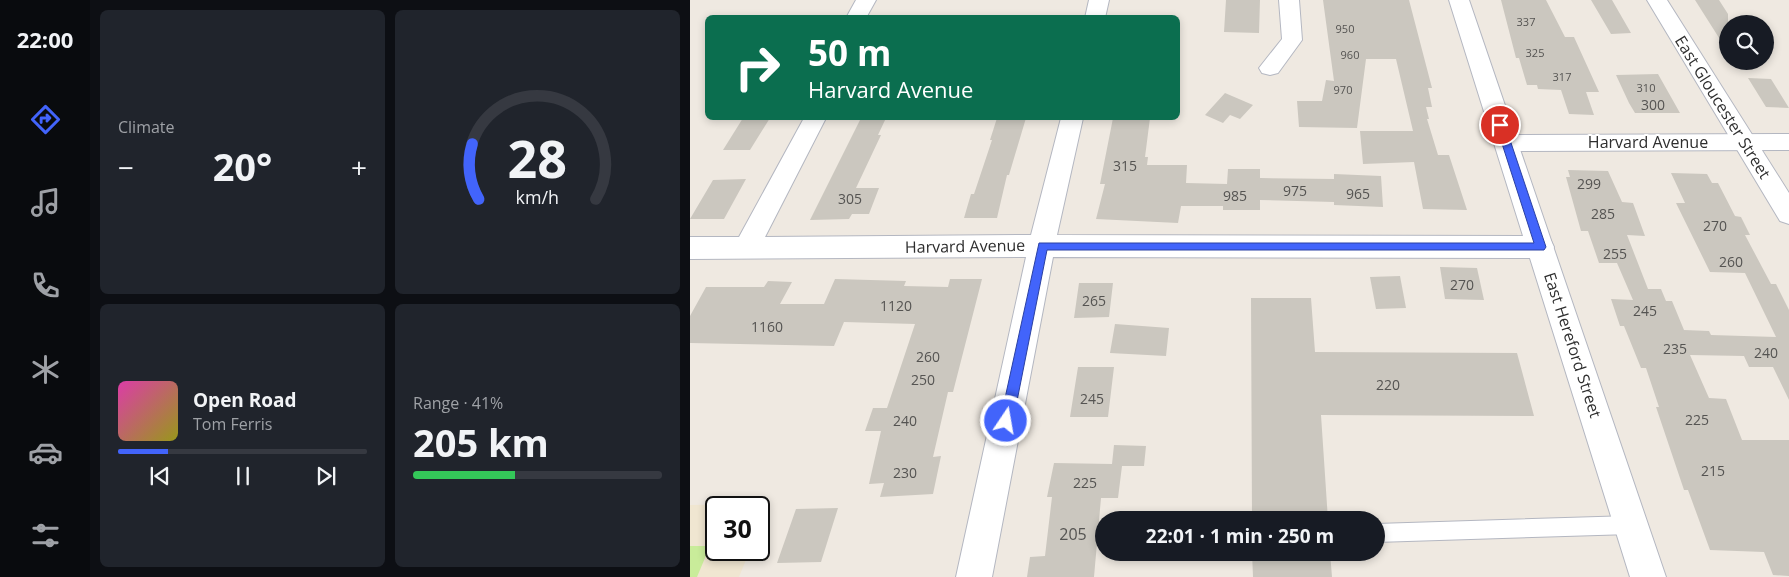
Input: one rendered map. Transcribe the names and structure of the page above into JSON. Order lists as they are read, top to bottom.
{
  "streets": {
    "street": ["East Gloucester Street", "Harvard Avenue", "East Hereford Street"]
  },
  "crossings": [
    ["East Gloucester Street", "Harvard Avenue"],
    ["Harvard Avenue", "East Hereford Street"]
  ],
  "house_numbers": [
    "337",
    "950",
    "325",
    "960",
    "317",
    "310",
    "970",
    "300",
    "315",
    "299",
    "975",
    "965",
    "985",
    "305",
    "285",
    "270",
    "255",
    "260",
    "270",
    "265",
    "1120",
    "245",
    "1160",
    "235",
    "240",
    "260",
    "250",
    "220",
    "245",
    "225",
    "240",
    "215",
    "230",
    "225",
    "205"
  ],
  "page": {
    "tabs": "22:00",
    "tile": [
      "Climate",
      ["Range · 41%", "205 km"]
    ],
    "turn": ["50 m", "Harvard Avenue"],
    "heat": ["−", "20°", "+"],
    "song": ["Open Road", "Tom Ferris"],
    "limit": "30",
    "trip": "22:01 · 1 min · 250 m",
    "gauge": ["28", "km/h"]
  }
}
